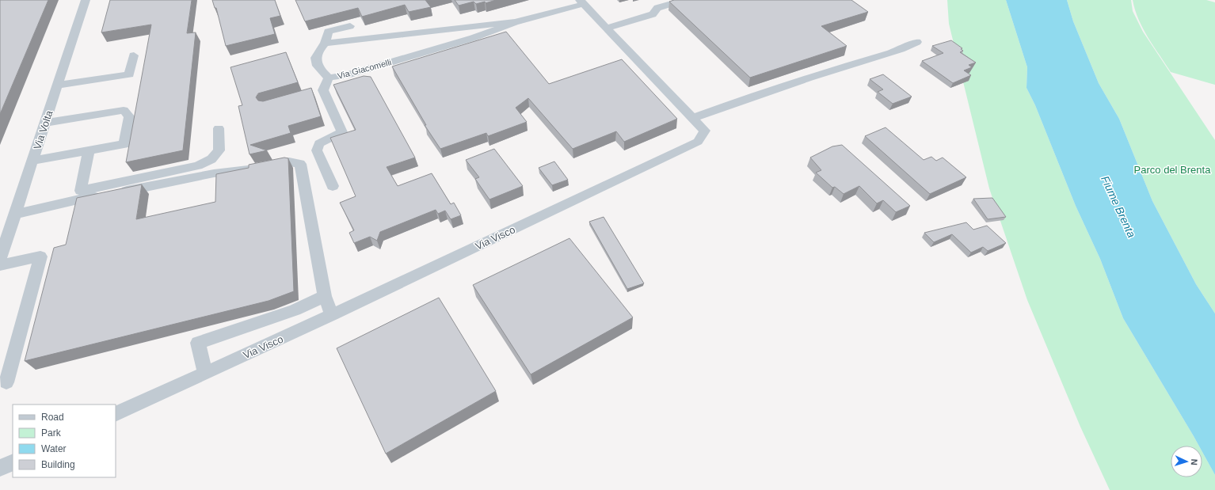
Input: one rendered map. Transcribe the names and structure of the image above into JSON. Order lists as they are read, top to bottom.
{
  "streets": {
    "street": ["Via Giacomelli", "Via Volta", "Via Visco"]
  },
  "crossings": [
    ["Via Giacomelli", "Via Visco"]
  ],
  "water": ["Fiume Brenta"],
  "parks": ["Parco del Brenta"],
  "legend": [
    "Road",
    "Park",
    "Water",
    "Building"
  ],
  "north": "right"
}
